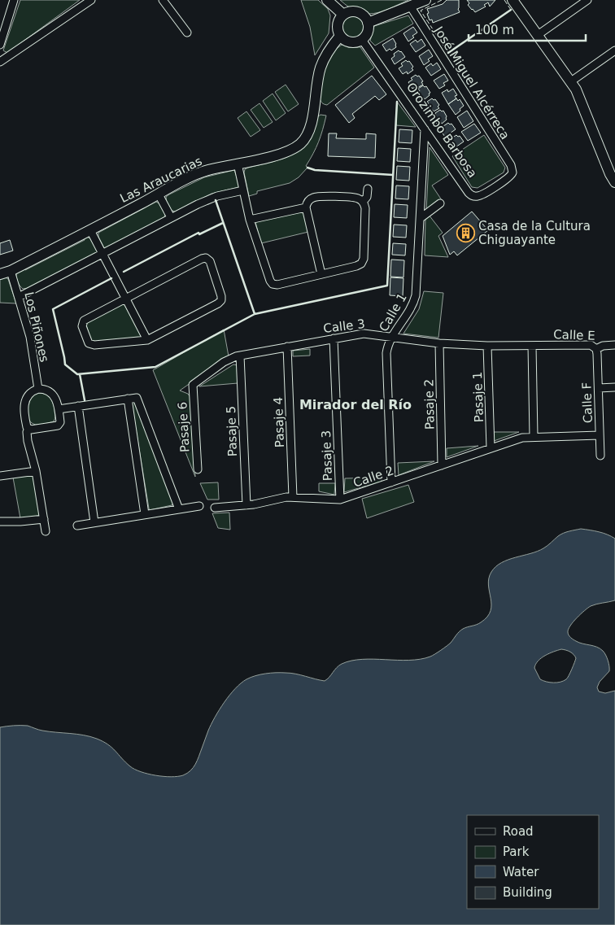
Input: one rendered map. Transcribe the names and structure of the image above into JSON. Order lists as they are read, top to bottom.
{
  "streets": {
    "street": [
      "José Miguel Alcérreca",
      "Orozimbo Barbosa",
      "Las Araucarias",
      "Calle 1",
      "Calle 3",
      "Los Piñones",
      "Calle E",
      "Pasaje 1",
      "Calle F",
      "Pasaje 2",
      "Pasaje 4",
      "Pasaje 6",
      "Pasaje 5",
      "Pasaje 3",
      "Calle 2"
    ]
  },
  "crossings": [
    ["José Miguel Alcérreca", "Orozimbo Barbosa"],
    ["Orozimbo Barbosa", "Las Araucarias"],
    ["Orozimbo Barbosa", "Calle 1"],
    ["Las Araucarias", "Los Piñones"],
    ["Calle 1", "Calle 3"],
    ["Calle 1", "Calle 2"],
    ["Calle 3", "Calle E"],
    ["Calle 3", "Pasaje 1"],
    ["Calle 3", "Pasaje 2"],
    ["Calle 3", "Pasaje 4"],
    ["Calle 3", "Pasaje 6"],
    ["Calle 3", "Pasaje 5"],
    ["Calle 3", "Pasaje 3"],
    ["Calle E", "Calle F"],
    ["Pasaje 1", "Calle 2"],
    ["Calle F", "Calle 2"],
    ["Pasaje 2", "Calle 2"],
    ["Pasaje 4", "Calle 2"],
    ["Pasaje 5", "Calle 2"],
    ["Pasaje 3", "Calle 2"]
  ],
  "districts": ["Mirador del Río"],
  "places": {
    "building": ["Casa de la Cultura Chiguayante"]
  },
  "legend": [
    "Road",
    "Park",
    "Water",
    "Building"
  ],
  "scale_bar": "100 m"
}
